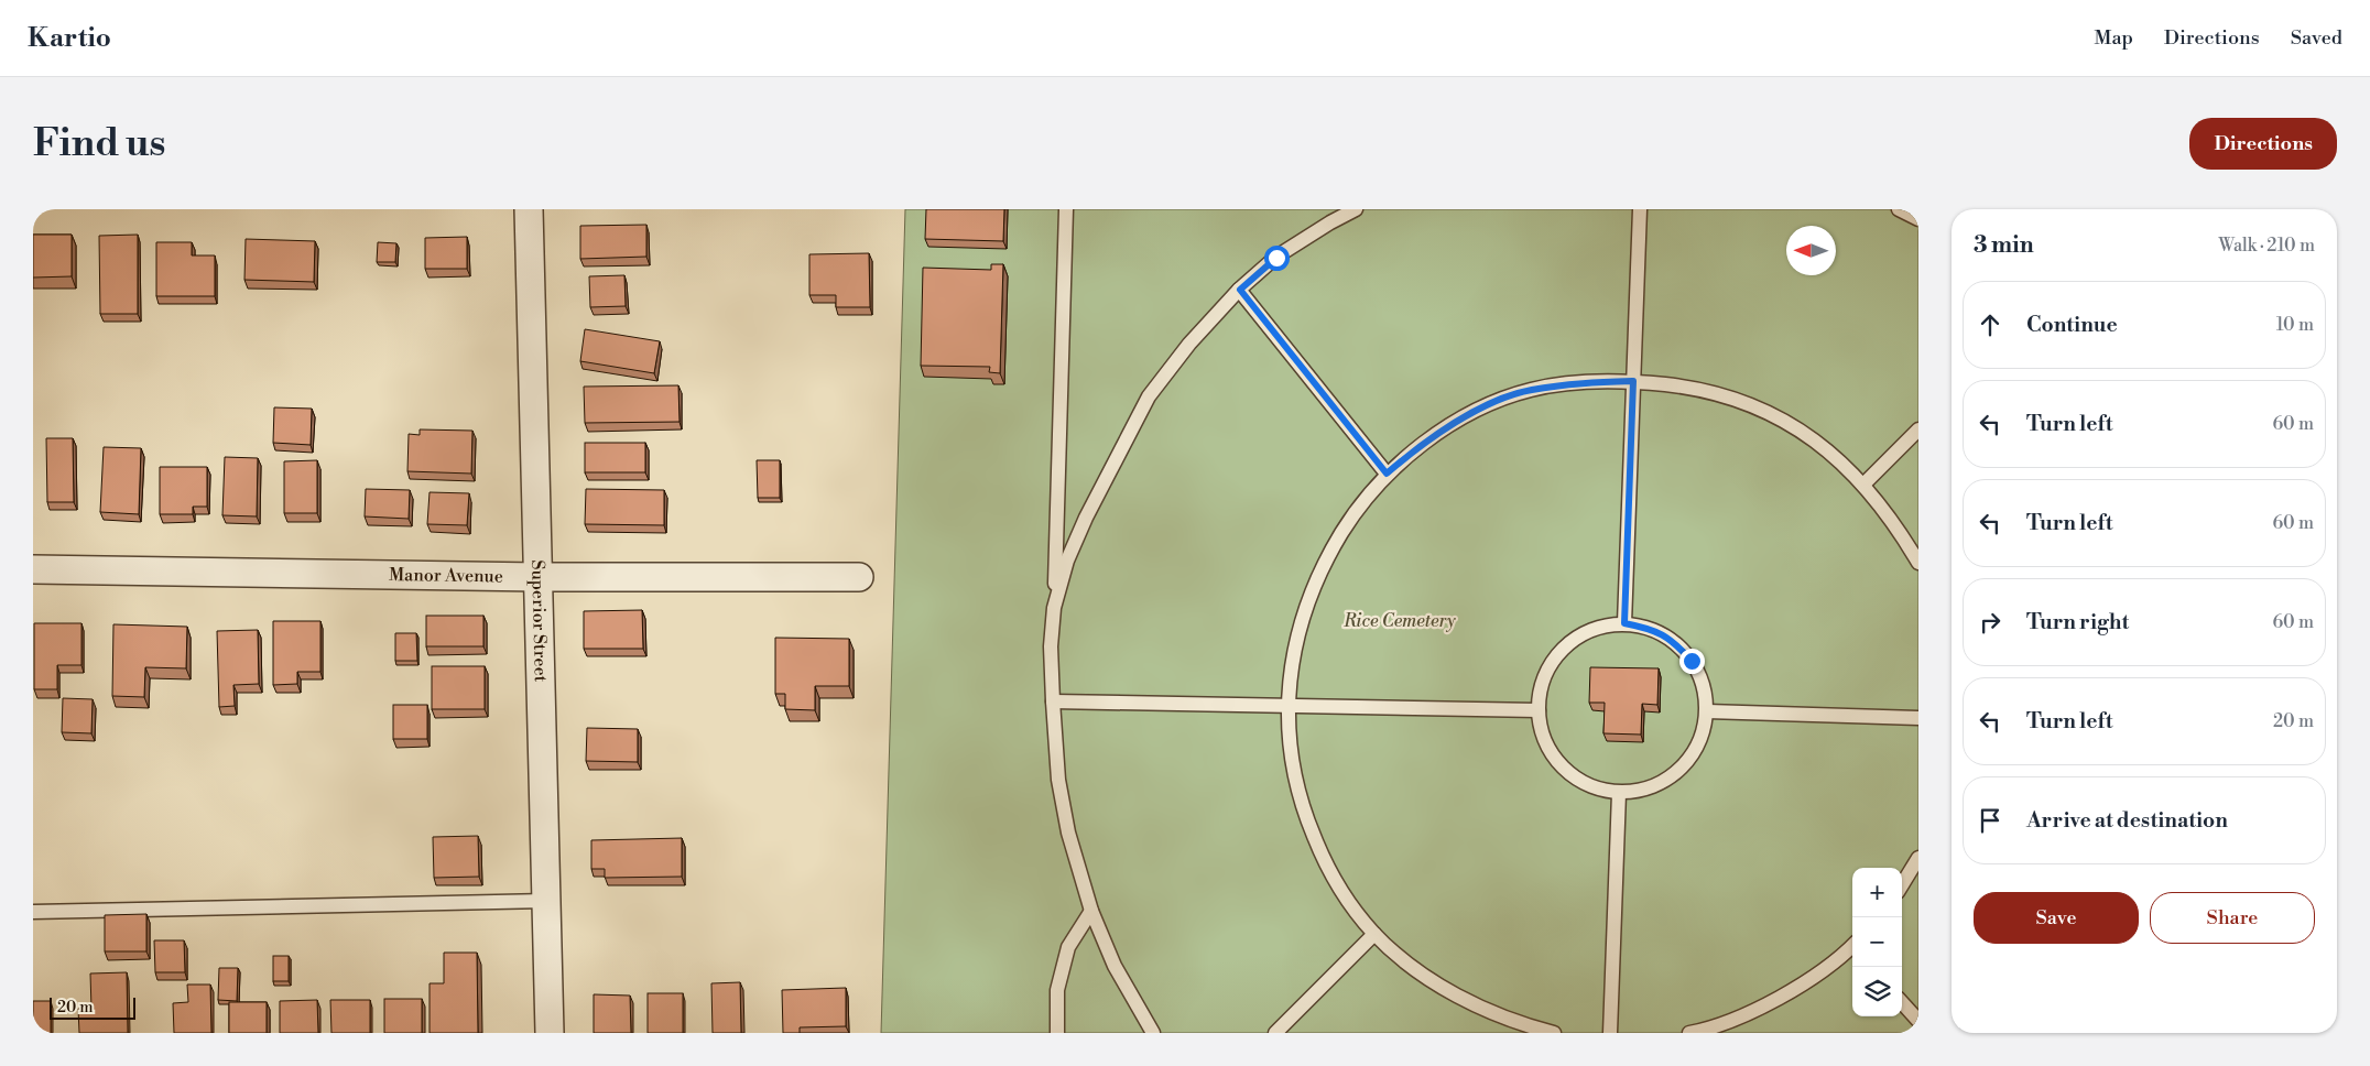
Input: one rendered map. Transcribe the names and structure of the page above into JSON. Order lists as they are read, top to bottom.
{
  "streets": {
    "street": ["Manor Avenue", "Superior Street"]
  },
  "crossings": [
    ["Manor Avenue", "Superior Street"]
  ],
  "parks": ["Rice Cemetery"],
  "scale_bar": "20 m",
  "north": "left",
  "page": {
    "header": "Kartio",
    "nav": ["Map", "Directions", "Saved"],
    "buttons": [
      "Directions",
      ["Save", "Share"]
    ],
    "title": "Find us",
    "heading": ["3 min", "Walk · 210 m"],
    "list": [
      ["Continue", "10 m"],
      ["Turn left", "60 m"],
      ["Turn left", "60 m"],
      ["Turn right", "60 m"],
      ["Turn left", "20 m"],
      "Arrive at destination"
    ],
    "map_buttons": ["+", "−"],
    "scale": "20 m"
  }
}
